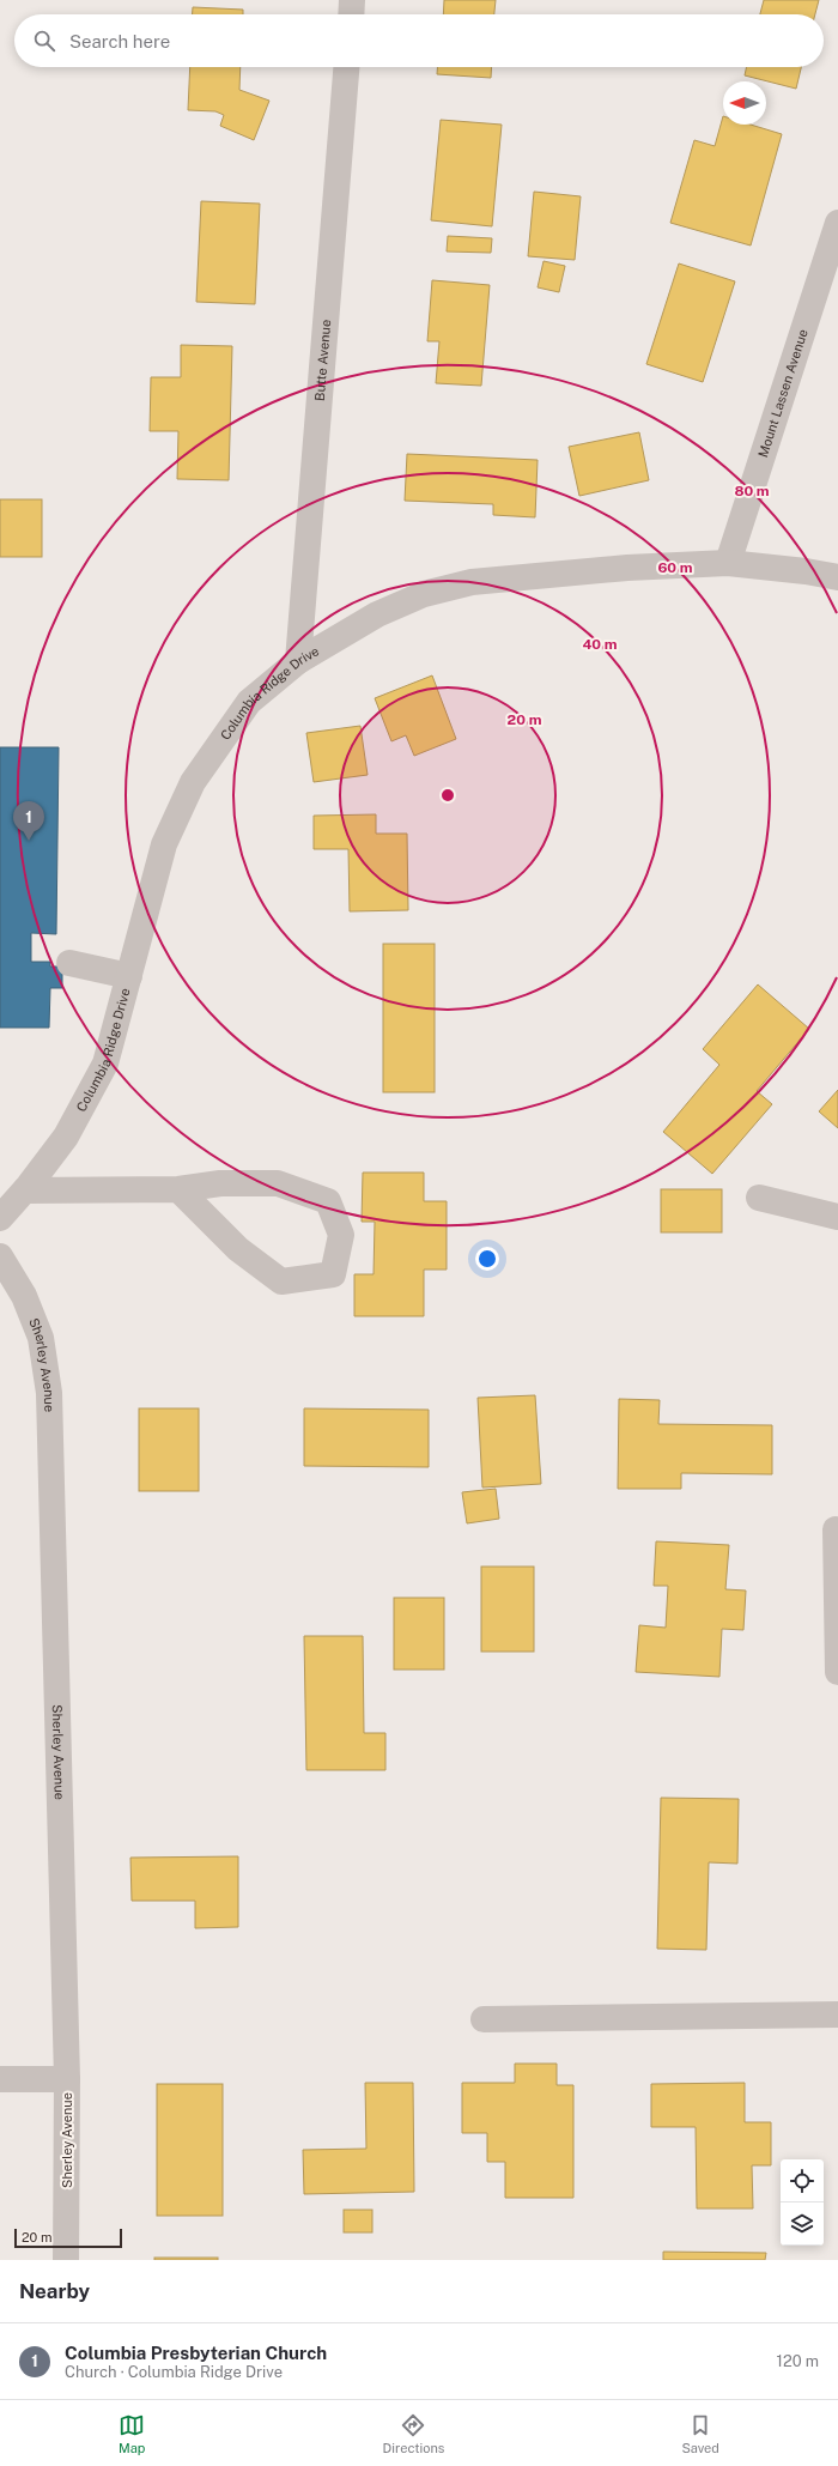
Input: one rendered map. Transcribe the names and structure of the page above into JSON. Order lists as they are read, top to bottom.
{
  "streets": {
    "street": [
      "Butte Avenue",
      "Mount Lassen Avenue",
      "Columbia Ridge Drive",
      "Sherley Avenue"
    ]
  },
  "crossings": [
    ["Butte Avenue", "Columbia Ridge Drive"],
    ["Mount Lassen Avenue", "Columbia Ridge Drive"]
  ],
  "scale_bar": "20 m",
  "north": "left",
  "page": {
    "search": "Search here",
    "pins": "1",
    "scale": "20 m",
    "heading": "Nearby",
    "list": [
      {
        "mark": "1",
        "name": "Columbia Presbyterian Church",
        "note": "Church · Columbia Ridge Drive",
        "value": "120 m"
      }
    ],
    "nav": ["Map", "Directions", "Saved"]
  },
  "rings": [
    "80 m",
    "60 m",
    "40 m",
    "20 m"
  ]
}
